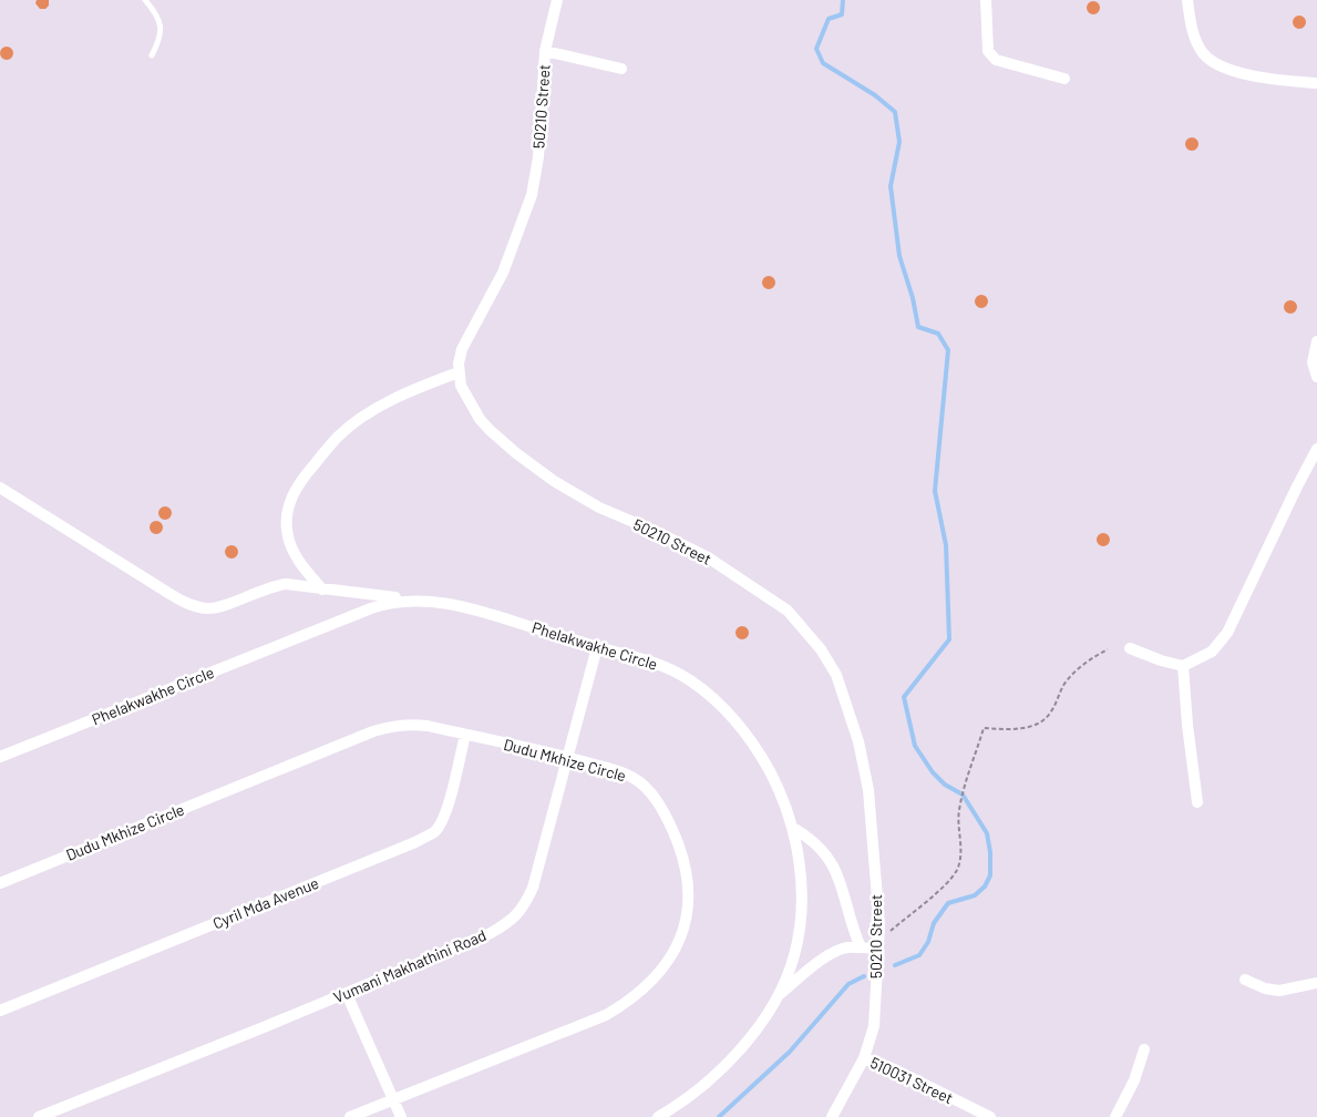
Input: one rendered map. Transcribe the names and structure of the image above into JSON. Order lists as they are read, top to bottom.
{
  "streets": {
    "street": [
      "50210 Street",
      "Phelakwakhe Circle",
      "Dudu Mkhize Circle",
      "Cyril Mda Avenue",
      "Vumani Makhathini Road",
      "510031 Street"
    ]
  },
  "crossings": [
    ["50210 Street", "510031 Street"],
    ["Phelakwakhe Circle", "Vumani Makhathini Road"],
    ["Dudu Mkhize Circle", "Cyril Mda Avenue"],
    ["Dudu Mkhize Circle", "Vumani Makhathini Road"]
  ]
}
